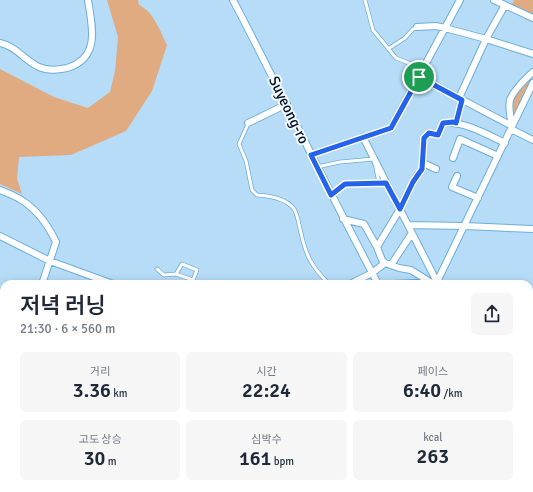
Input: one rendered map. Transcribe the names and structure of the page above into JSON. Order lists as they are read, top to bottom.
{
  "streets": {
    "street": ["Suyeong-ro"]
  },
  "page": {
    "heading": ["저녁 러닝", "21:30 · 6 × 560 m"],
    "stats": [
      ["거리", "3.36 km"],
      ["시간", "22:24"],
      ["페이스", "6:40 /km"],
      ["고도 상승", "30 m"],
      ["심박수", "161 bpm"],
      ["kcal", "263"]
    ]
  }
}
